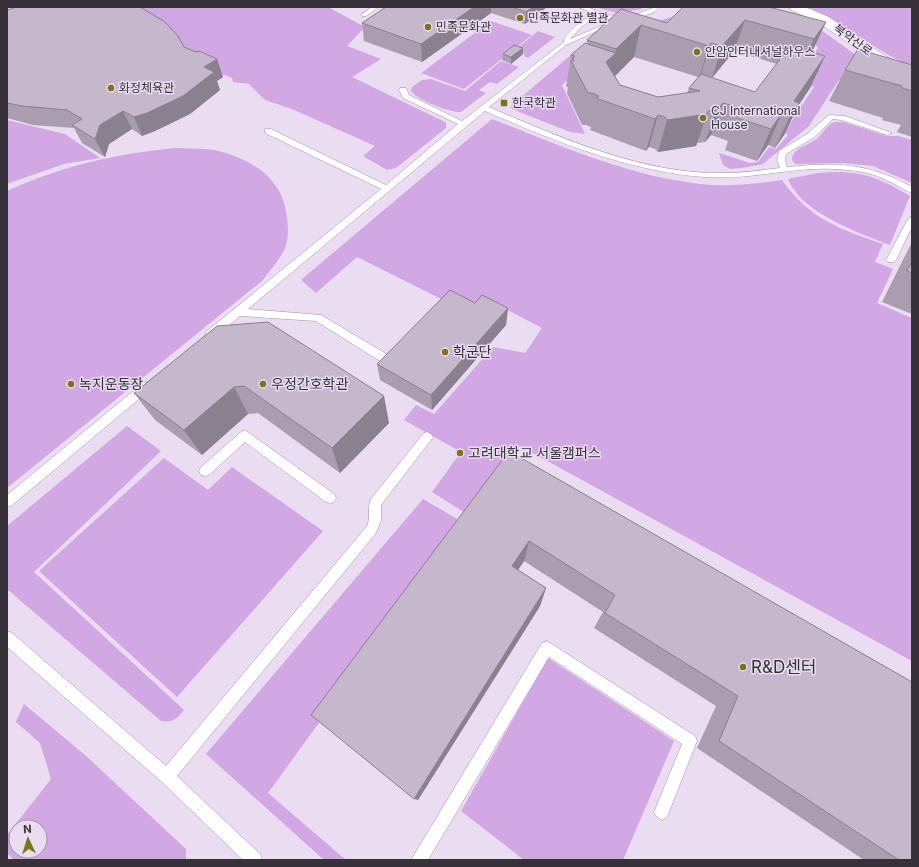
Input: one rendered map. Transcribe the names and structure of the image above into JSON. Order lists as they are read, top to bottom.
{
  "streets": {
    "street": ["북악산로"]
  },
  "places": {
    "other": [
      "민족문화관 별관",
      "민족문화관",
      "안암인터내셔널하우스",
      "화정체육관",
      "CJ International House",
      "학군단",
      "녹지운동장",
      "우정간호학관",
      "고려대학교 서울캠퍼스",
      "R&D센터"
    ],
    "transit": ["한국학관"]
  },
  "north": "top"
}
